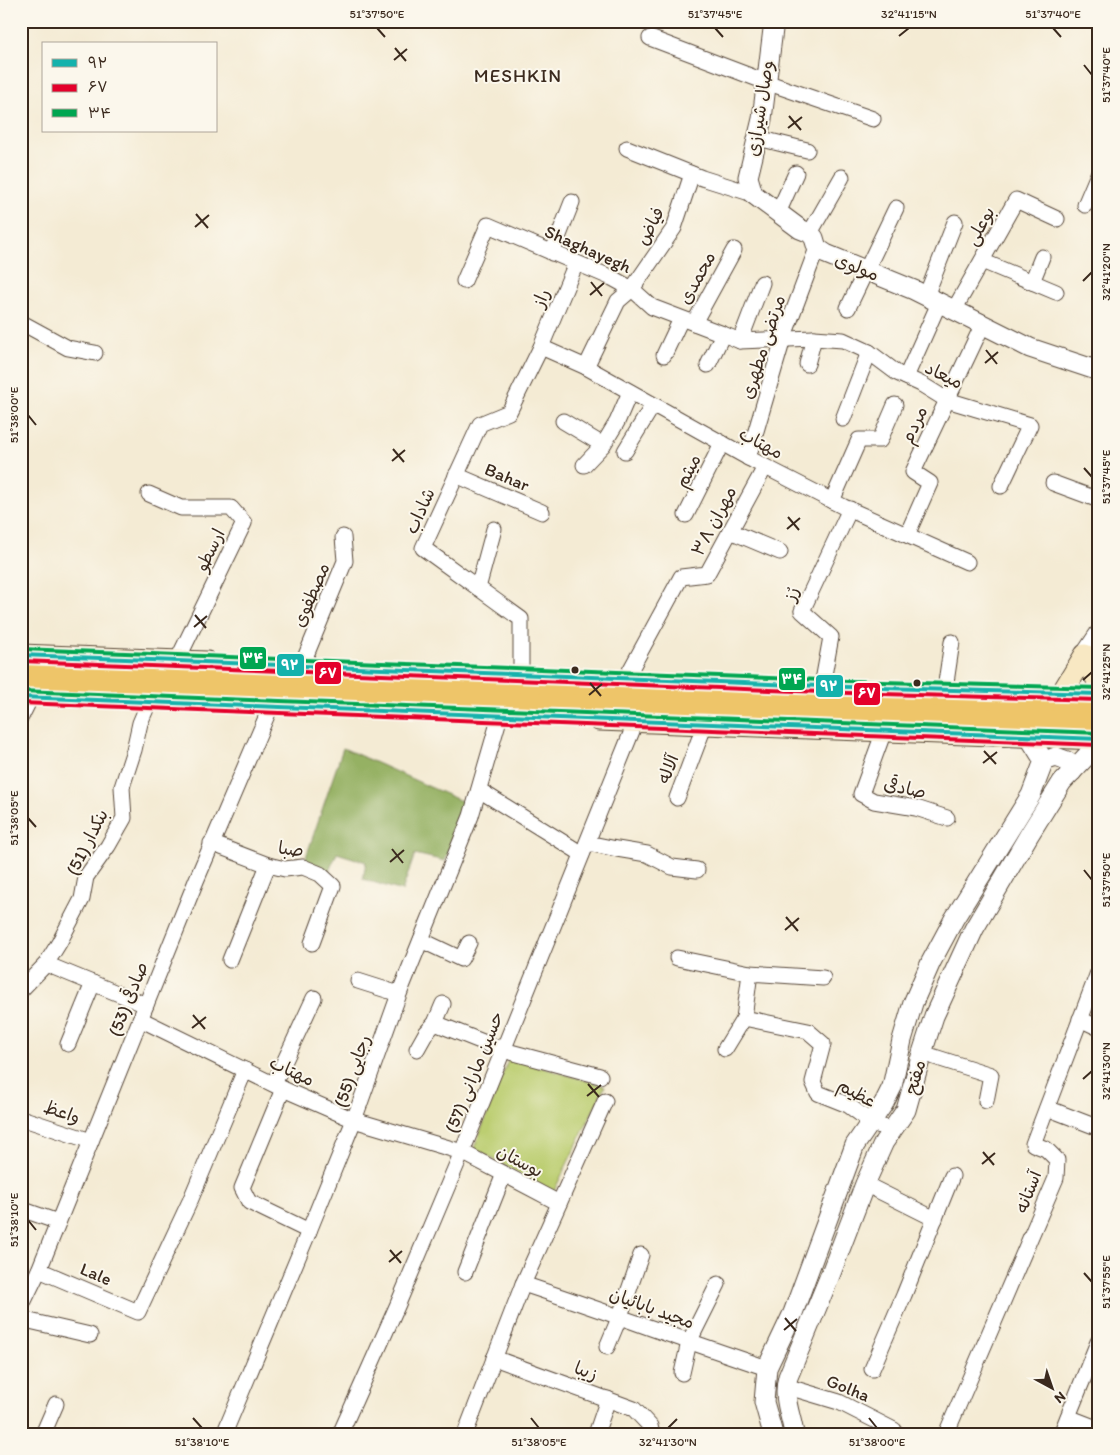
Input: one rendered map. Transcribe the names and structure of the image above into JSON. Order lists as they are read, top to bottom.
{
  "streets": {
    "street": [
      "وصال شیرازی",
      "فیاض",
      "بوعلی",
      "Shaghayegh",
      "مولوی",
      "محمدی",
      "راز",
      "مرتضی مطهری",
      "میعاد",
      "مردم",
      "مهتاب",
      "میثم",
      "Bahar",
      "شاداب",
      "مهران ۳۸",
      "ارسطو",
      "رُز",
      "مصطفوی",
      "آلاله",
      "صادقی",
      "بنکدار (51)",
      "صبا",
      "صادقی (53)",
      "رجایی (55)",
      "حسین مارانی (57)",
      "مفتح",
      "عظیم",
      "واعظ",
      "بوستان",
      "آستانه",
      "Lale",
      "مجید بابائیان",
      "زیبا",
      "Golha"
    ]
  },
  "crossings": [
    ["وصال شیرازی", "مولوی"],
    ["فیاض", "Shaghayegh"],
    ["فیاض", "مولوی"],
    ["فیاض", "مهتاب"],
    ["بوعلی", "مولوی"],
    ["Shaghayegh", "محمدی"],
    ["Shaghayegh", "راز"],
    ["Shaghayegh", "مرتضی مطهری"],
    ["Shaghayegh", "میعاد"],
    ["مولوی", "مرتضی مطهری"],
    ["مولوی", "مردم"],
    ["راز", "مهتاب"],
    ["راز", "شاداب"],
    ["مرتضی مطهری", "میعاد"],
    ["مرتضی مطهری", "مهتاب"],
    ["میعاد", "مردم"],
    ["مردم", "مهتاب"],
    ["مهتاب", "میثم"],
    ["مهتاب", "شاداب"],
    ["مهتاب", "مهران ۳۸"],
    ["مهتاب", "رُز"],
    ["مهتاب", "بنکدار (51)"],
    ["مهتاب", "صادقی (53)"],
    ["مهتاب", "رجایی (55)"],
    ["مهتاب", "حسین مارانی (57)"],
    ["مهتاب", "بوستان"],
    ["مهتاب", "Lale"],
    ["Bahar", "شاداب"],
    ["صبا", "صادقی (53)"],
    ["صادقی (53)", "واعظ"],
    ["صادقی (53)", "Lale"],
    ["حسین مارانی (57)", "بوستان"],
    ["مفتح", "عظیم"],
    ["مفتح", "مجید بابائیان"],
    ["مفتح", "Golha"]
  ],
  "districts": ["MESHKIN"],
  "lines": ["transit line ۳۴", "transit line ۹۲", "transit line ۶۷"],
  "legend": ["۹۲", "۶۷", "۳۴"],
  "north": "bottom right",
  "coordinates": [
    "51°37'50\"E",
    "51°37'45\"E",
    "32°41'15\"N",
    "51°37'40\"E",
    "32°41'20\"N",
    "51°38'00\"E",
    "32°41'25\"N",
    "51°38'05\"E",
    "32°41'30\"N",
    "51°38'10\"E",
    "51°37'55\"E"
  ]
}
